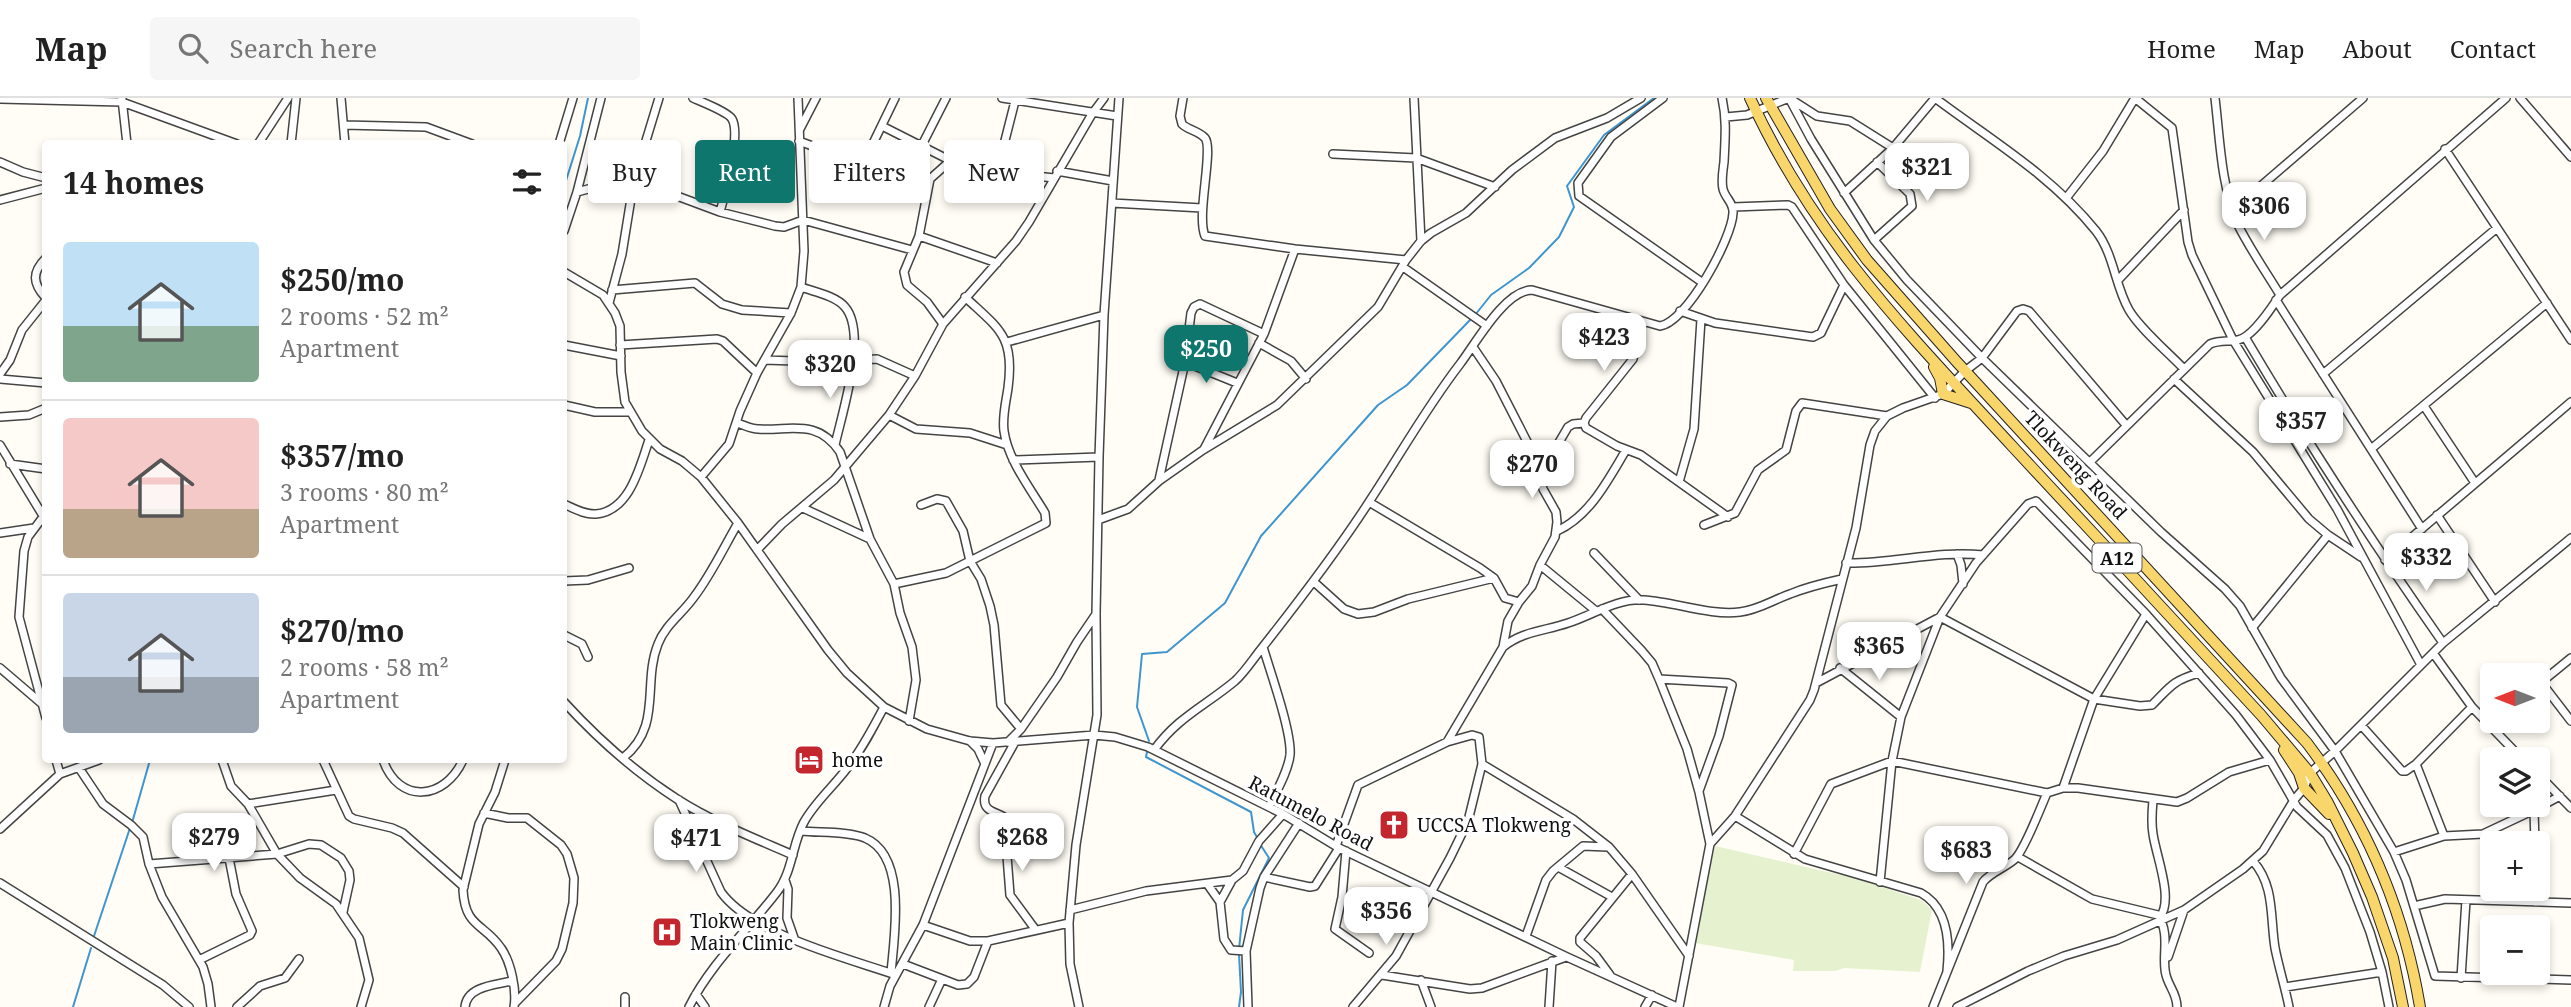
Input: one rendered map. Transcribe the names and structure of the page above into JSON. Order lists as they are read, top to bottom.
{
  "streets": {
    "main road": ["Tlokweng Road", "A12"],
    "street": ["Ratumelo Road"]
  },
  "places": {
    "hotel": ["home"],
    "church": ["UCCSA Tlokweng"],
    "hospital": ["Tlokweng Main Clinic"]
  },
  "north": "left",
  "page": {
    "header": "Map",
    "search": "Search here",
    "nav": [
      "Home",
      "Map",
      "About",
      "Contact"
    ],
    "chip": [
      "Buy",
      "Rent",
      "Filters",
      "New"
    ],
    "heading": "14 homes",
    "price": [
      "$321",
      "$306",
      "$423",
      "$250",
      "$320",
      "$357",
      "$270",
      "$332",
      "$365",
      "$279",
      "$268",
      "$471",
      "$683",
      "$356"
    ],
    "list": [
      {
        "name": "$250/mo",
        "note": "2 rooms · 52 m² · Apartment"
      },
      {
        "name": "$357/mo",
        "note": "3 rooms · 80 m² · Apartment"
      },
      {
        "name": "$270/mo",
        "note": "2 rooms · 58 m² · Apartment"
      }
    ],
    "map_buttons": ["+", "−"]
  }
}
